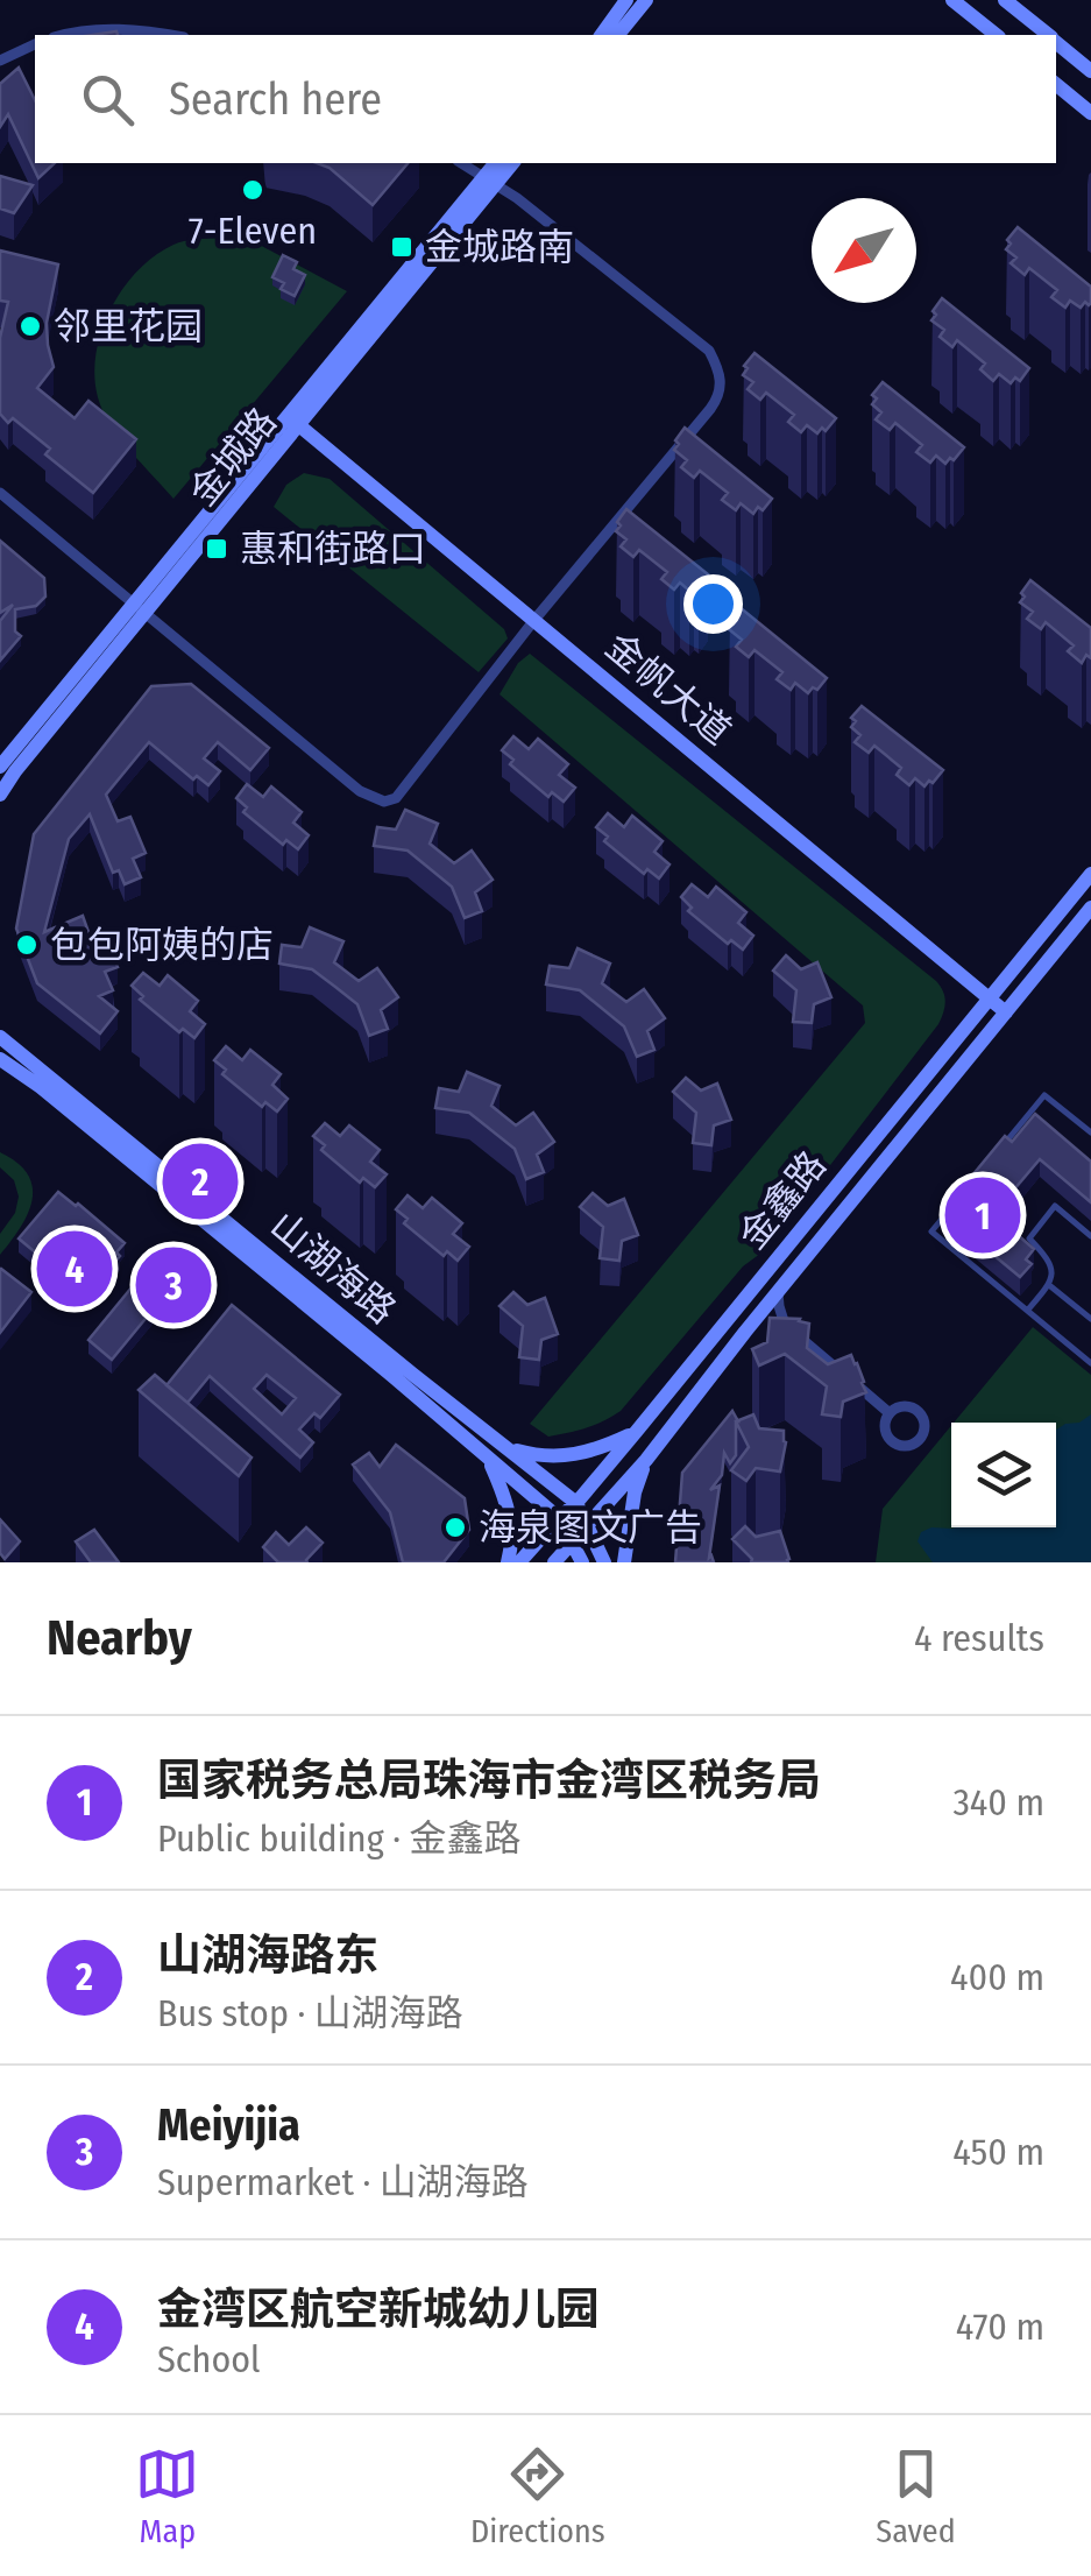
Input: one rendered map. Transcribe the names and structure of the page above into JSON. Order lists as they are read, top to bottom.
{
  "streets": {
    "street": [
      "金城路",
      "金帆大道",
      "金鑫路",
      "山湖海路"
    ]
  },
  "crossings": [
    ["金城路", "金帆大道"],
    ["金帆大道", "金鑫路"],
    ["金鑫路", "山湖海路"]
  ],
  "places": {
    "other": [
      "7-Eleven",
      "邻里花园",
      "包包阿姨的店",
      "海泉图文广告"
    ],
    "transit": ["金城路南", "惠和街路口"]
  },
  "north": "bottom left",
  "page": {
    "search": "Search here",
    "pins": [
      "2",
      "1",
      "4",
      "3"
    ],
    "heading": ["Nearby", "4 results"],
    "list": [
      {
        "mark": "1",
        "name": "国家税务总局珠海市金湾区税务局",
        "note": "Public building · 金鑫路",
        "value": "340 m"
      },
      {
        "mark": "2",
        "name": "山湖海路东",
        "note": "Bus stop · 山湖海路",
        "value": "400 m"
      },
      {
        "mark": "3",
        "name": "Meiyijia",
        "note": "Supermarket · 山湖海路",
        "value": "450 m"
      },
      {
        "mark": "4",
        "name": "金湾区航空新城幼儿园",
        "note": "School",
        "value": "470 m"
      }
    ],
    "nav": ["Map", "Directions", "Saved"]
  }
}
